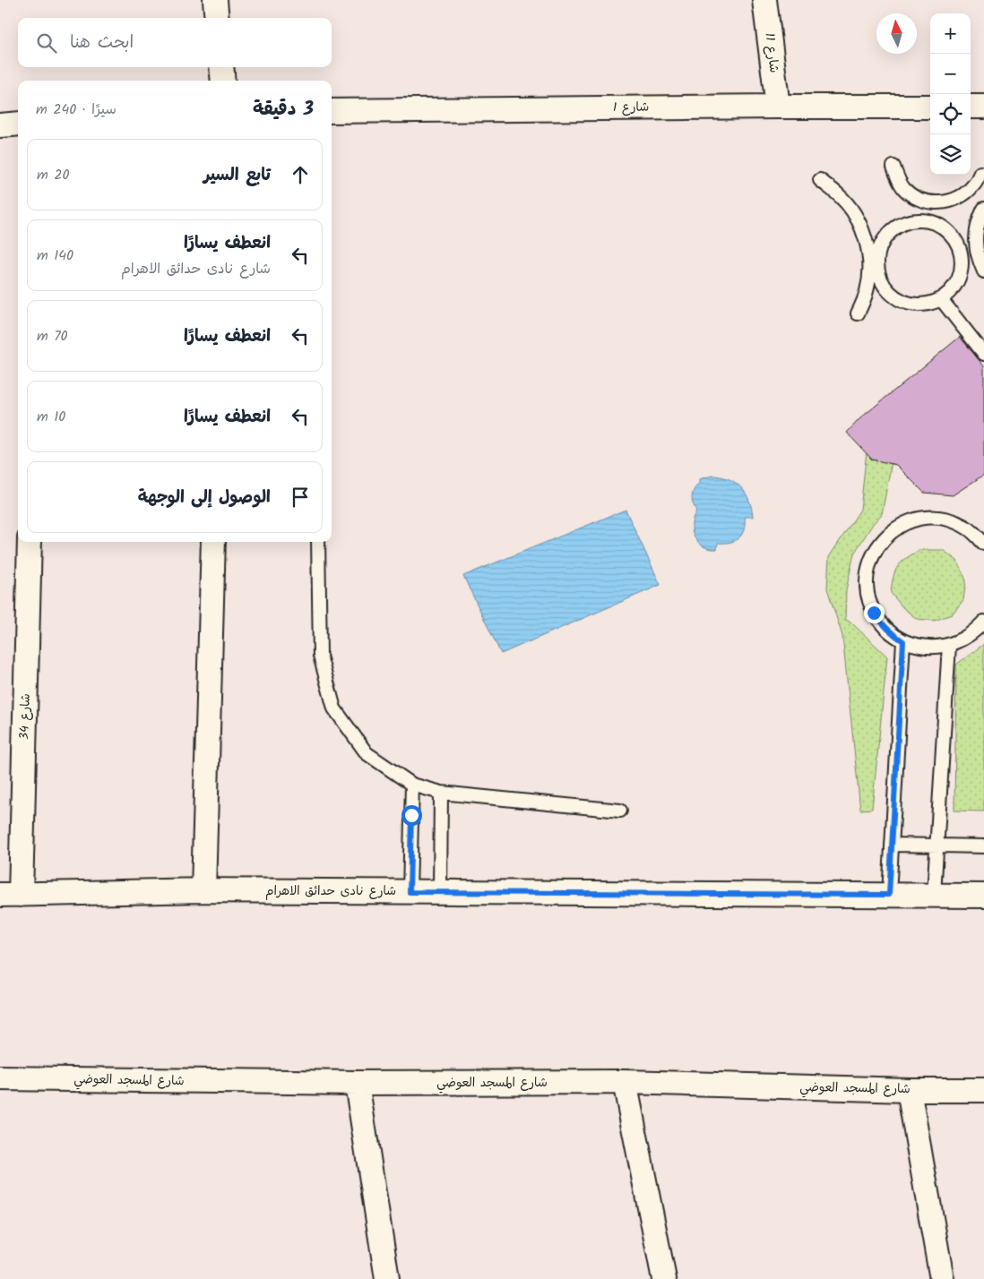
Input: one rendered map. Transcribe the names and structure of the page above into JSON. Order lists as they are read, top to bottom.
{
  "streets": {
    "street": [
      "شارع 11",
      "شارع 1",
      "شارع 34",
      "شارع نادى حدائق الاهرام",
      "شارع المسجد العوضي"
    ]
  },
  "crossings": [
    ["شارع 11", "شارع 1"],
    ["شارع 34", "شارع نادى حدائق الاهرام"]
  ],
  "north": "top",
  "page": {
    "map_buttons": ["+", "−"],
    "search": "ابحث هنا",
    "heading": ["3 دقيقة", "سيرًا · 240 m"],
    "list": [
      ["تابع السير", "20 m"],
      ["انعطف يسارًا", "شارع نادى حدائق الاهرام", "140 m"],
      ["انعطف يسارًا", "70 m"],
      ["انعطف يسارًا", "10 m"],
      "الوصول إلى الوجهة"
    ]
  }
}
